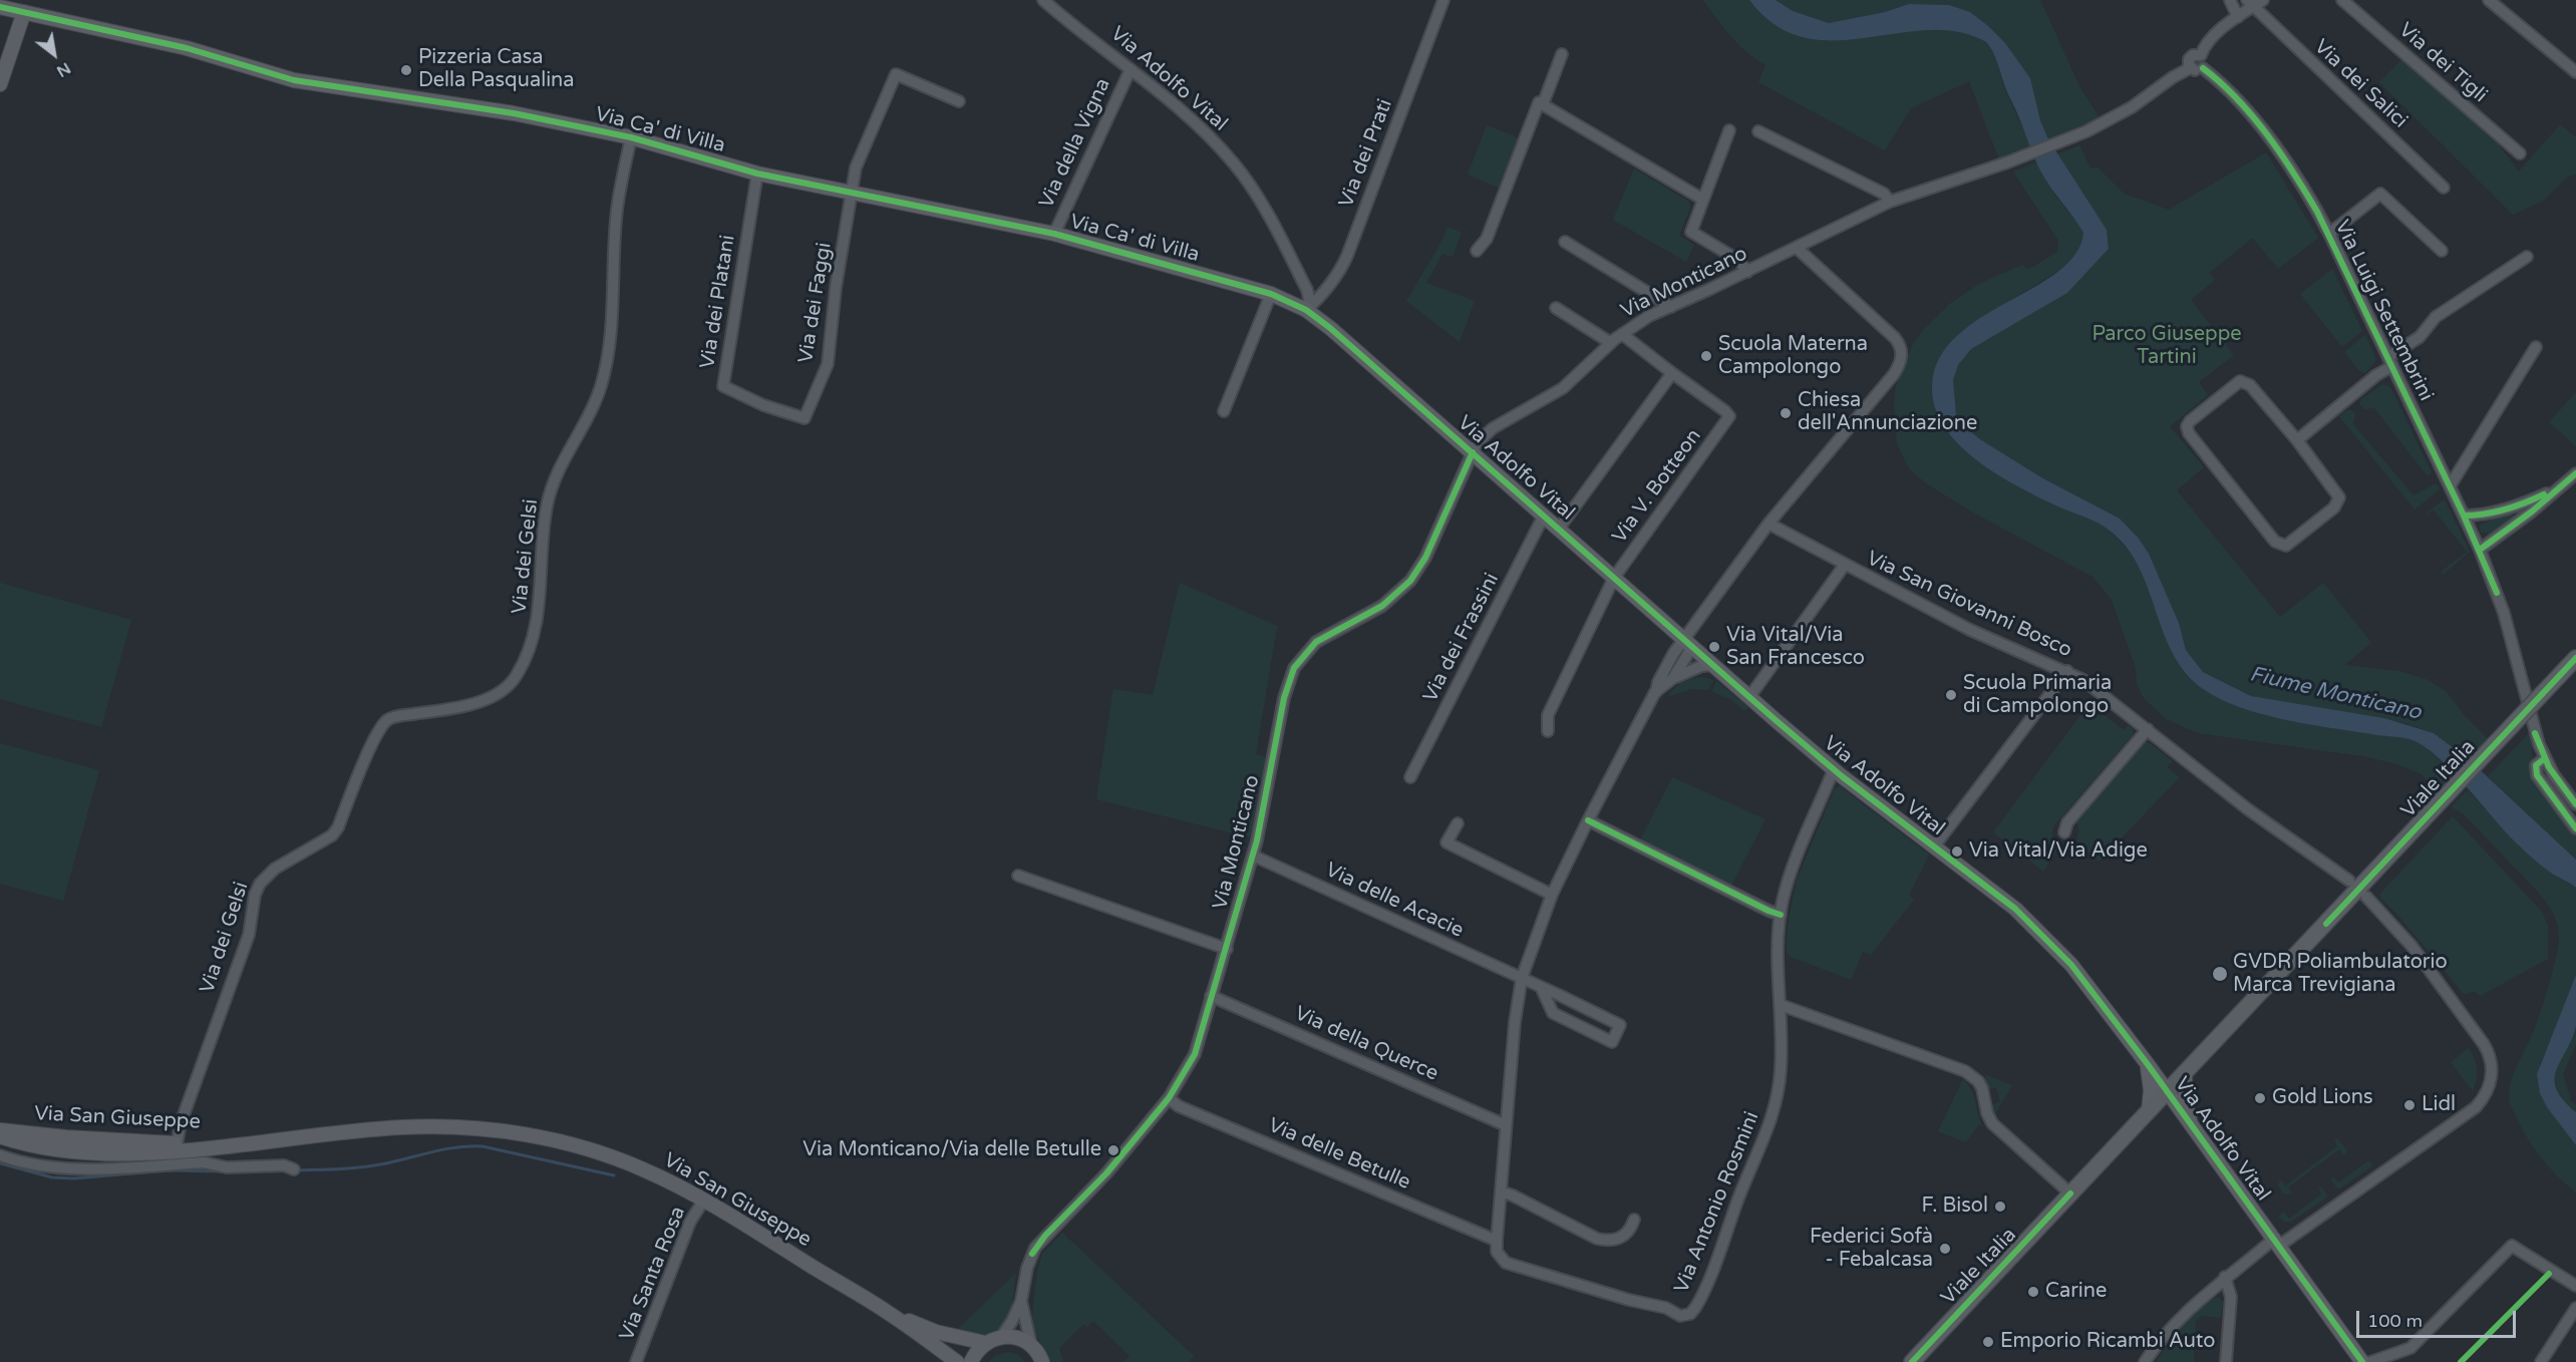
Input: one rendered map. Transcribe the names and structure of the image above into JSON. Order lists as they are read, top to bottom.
{
  "streets": {
    "main road": ["Viale Italia"],
    "street": [
      "Via dei Tigli",
      "Via Adolfo Vital",
      "Via dei Salici",
      "Via Ca' di Villa",
      "Via della Vigna",
      "Via dei Prati",
      "Via Monticano",
      "Via dei Platani",
      "Via dei Faggi",
      "Via Luigi Settembrini",
      "Via V. Botteon",
      "Via dei Gelsi",
      "Via San Giovanni Bosco",
      "Via dei Frassini",
      "Via delle Acacie",
      "Via della Querce",
      "Via San Giuseppe",
      "Via delle Betulle",
      "Via Antonio Rosmini",
      "Via Santa Rosa"
    ]
  },
  "crossings": [
    ["Via Adolfo Vital", "Via Ca' di Villa"],
    ["Via Adolfo Vital", "Via della Vigna"],
    ["Via Adolfo Vital", "Via dei Prati"],
    ["Via Adolfo Vital", "Via Monticano"],
    ["Via Adolfo Vital", "Via V. Botteon"],
    ["Via Adolfo Vital", "Via dei Frassini"],
    ["Via Adolfo Vital", "Viale Italia"],
    ["Via Adolfo Vital", "Via Antonio Rosmini"],
    ["Via Ca' di Villa", "Via della Vigna"],
    ["Via Ca' di Villa", "Via dei Prati"],
    ["Via Ca' di Villa", "Via dei Platani"],
    ["Via Ca' di Villa", "Via dei Faggi"],
    ["Via Ca' di Villa", "Via dei Gelsi"],
    ["Via Monticano", "Via Luigi Settembrini"],
    ["Via Monticano", "Via delle Acacie"],
    ["Via Monticano", "Via della Querce"],
    ["Via Monticano", "Via delle Betulle"],
    ["Via dei Platani", "Via dei Faggi"],
    ["Via dei Gelsi", "Via San Giuseppe"],
    ["Via San Giuseppe", "Via Santa Rosa"],
    ["Via delle Betulle", "Via Antonio Rosmini"]
  ],
  "water": ["Fiume Monticano"],
  "parks": ["Parco Giuseppe Tartini"],
  "places": [
    "Pizzeria Casa Della Pasqualina",
    "Scuola Materna Campolongo",
    "Chiesa dell'Annunciazione",
    "Via Vital/Via San Francesco",
    "Scuola Primaria di Campolongo",
    "Via Vital/Via Adige",
    "GVDR Poliambulatorio Marca Trevigiana",
    "Gold Lions",
    "Lidl",
    "Via Monticano/Via delle Betulle",
    "F. Bisol",
    "Federici Sofà - Febalcasa",
    "Carine",
    "Emporio Ricambi Auto"
  ],
  "scale_bar": "100 m",
  "north": "bottom right"
}
